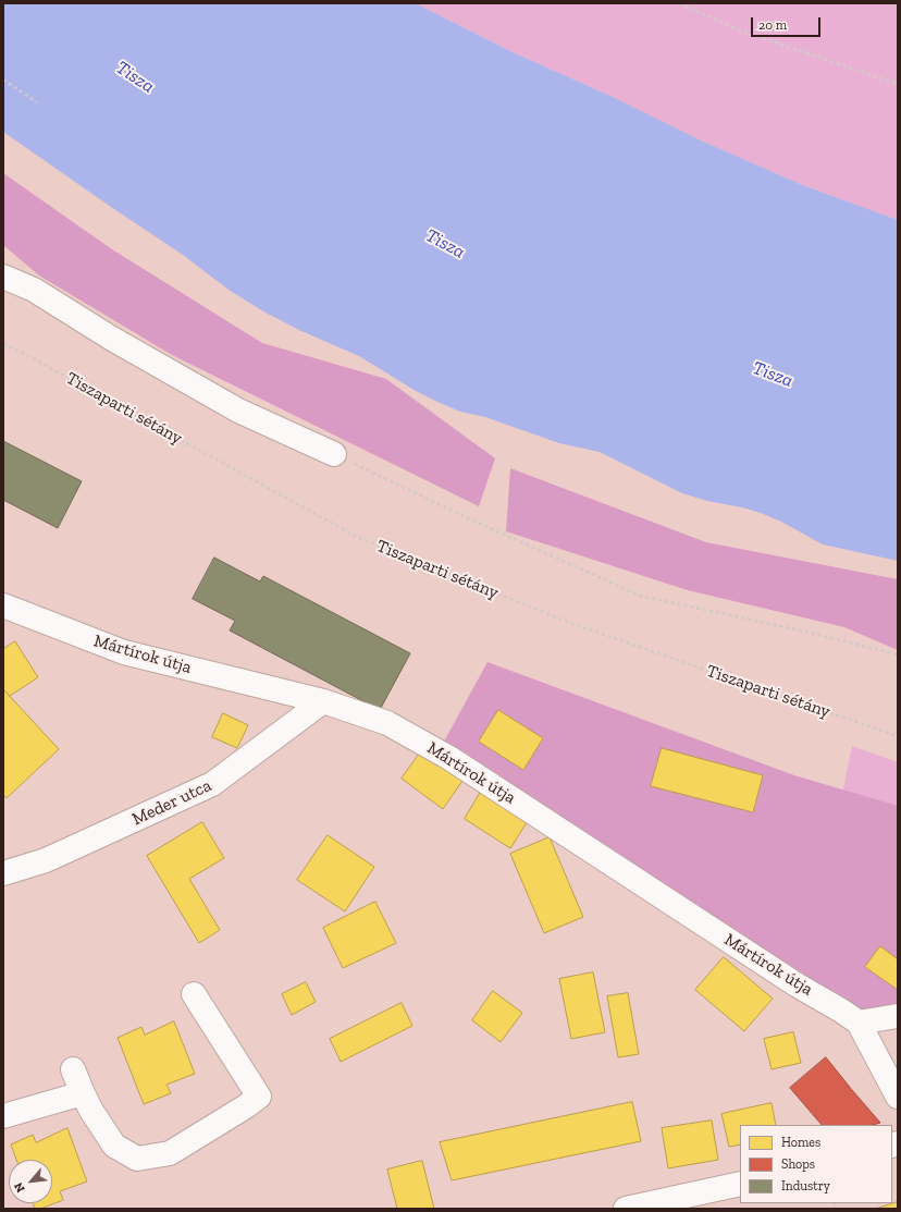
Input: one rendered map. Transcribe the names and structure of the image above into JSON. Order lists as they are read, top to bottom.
{
  "streets": {
    "street": ["Mártírok útja", "Meder utca"],
    "path": ["Tiszaparti sétány"]
  },
  "crossings": [
    ["Mártírok útja", "Meder utca"]
  ],
  "water": ["Tisza"],
  "legend": ["Homes", "Shops", "Industry"],
  "scale_bar": "20 m",
  "north": "bottom left"
}
